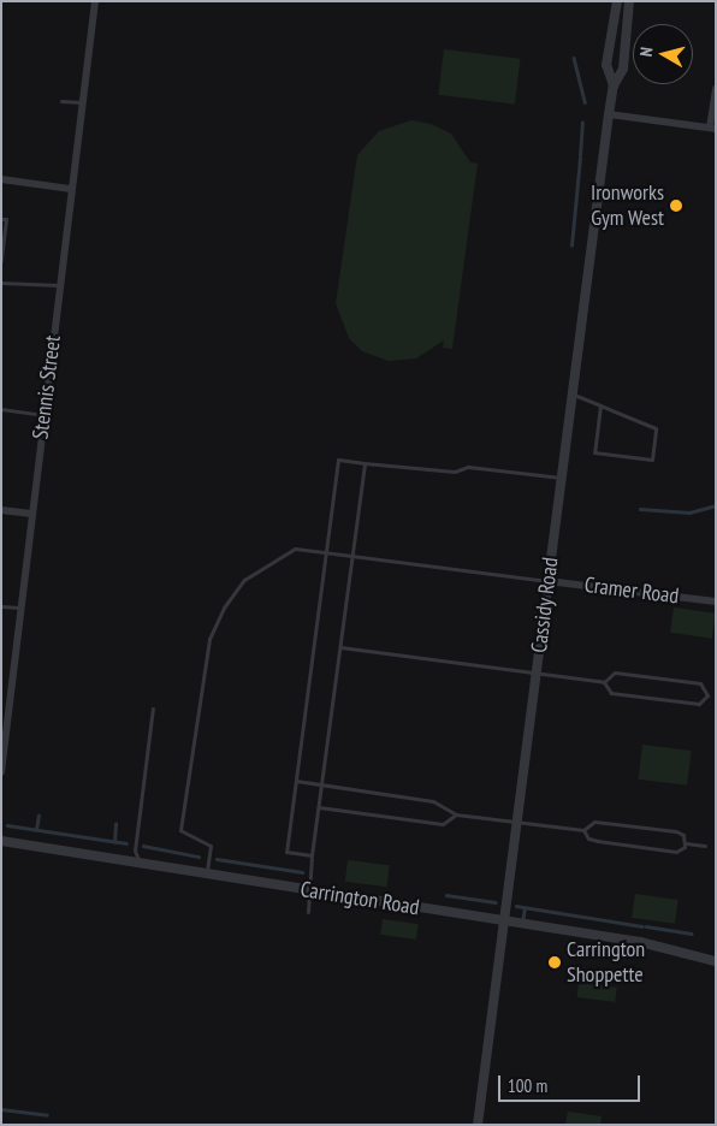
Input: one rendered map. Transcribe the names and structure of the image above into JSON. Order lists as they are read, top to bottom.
{
  "streets": {
    "street": [
      "Stennis Street",
      "Cramer Road",
      "Cassidy Road",
      "Carrington Road"
    ]
  },
  "crossings": [
    ["Cramer Road", "Cassidy Road"],
    ["Cassidy Road", "Carrington Road"]
  ],
  "places": ["Ironworks Gym West", "Carrington Shoppette"],
  "scale_bar": "100 m",
  "north": "left"
}
